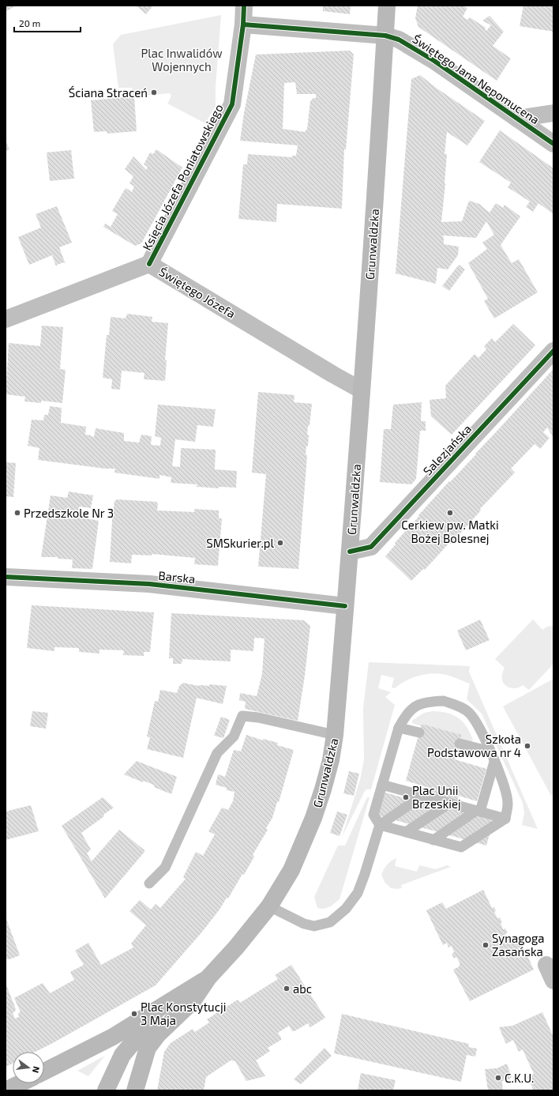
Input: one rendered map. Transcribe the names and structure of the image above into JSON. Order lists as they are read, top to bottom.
{
  "streets": {
    "main road": ["Grunwaldzka"],
    "street": [
      "Świętego Jana Nepomucena",
      "Księcia Józefa Poniatowskiego",
      "Świętego Józefa",
      "Salezjańska",
      "Barska"
    ]
  },
  "crossings": [
    ["Świętego Jana Nepomucena", "Księcia Józefa Poniatowskiego"],
    ["Świętego Jana Nepomucena", "Grunwaldzka"],
    ["Księcia Józefa Poniatowskiego", "Świętego Józefa"],
    ["Grunwaldzka", "Świętego Józefa"],
    ["Grunwaldzka", "Salezjańska"],
    ["Grunwaldzka", "Barska"]
  ],
  "parks": ["Plac Inwalidów Wojennych"],
  "places": [
    "Ściana Straceń",
    "Przedszkole Nr 3",
    "Cerkiew pw. Matki Bożej Bolesnej",
    "SMSkurier.pl",
    "Szkoła Podstawowa nr 4",
    "Plac Unii Brzeskiej",
    "Synagoga Zasańska",
    "abc",
    "Plac Konstytucji 3 Maja",
    "C.K.U."
  ],
  "scale_bar": "20 m",
  "north": "right"
}
